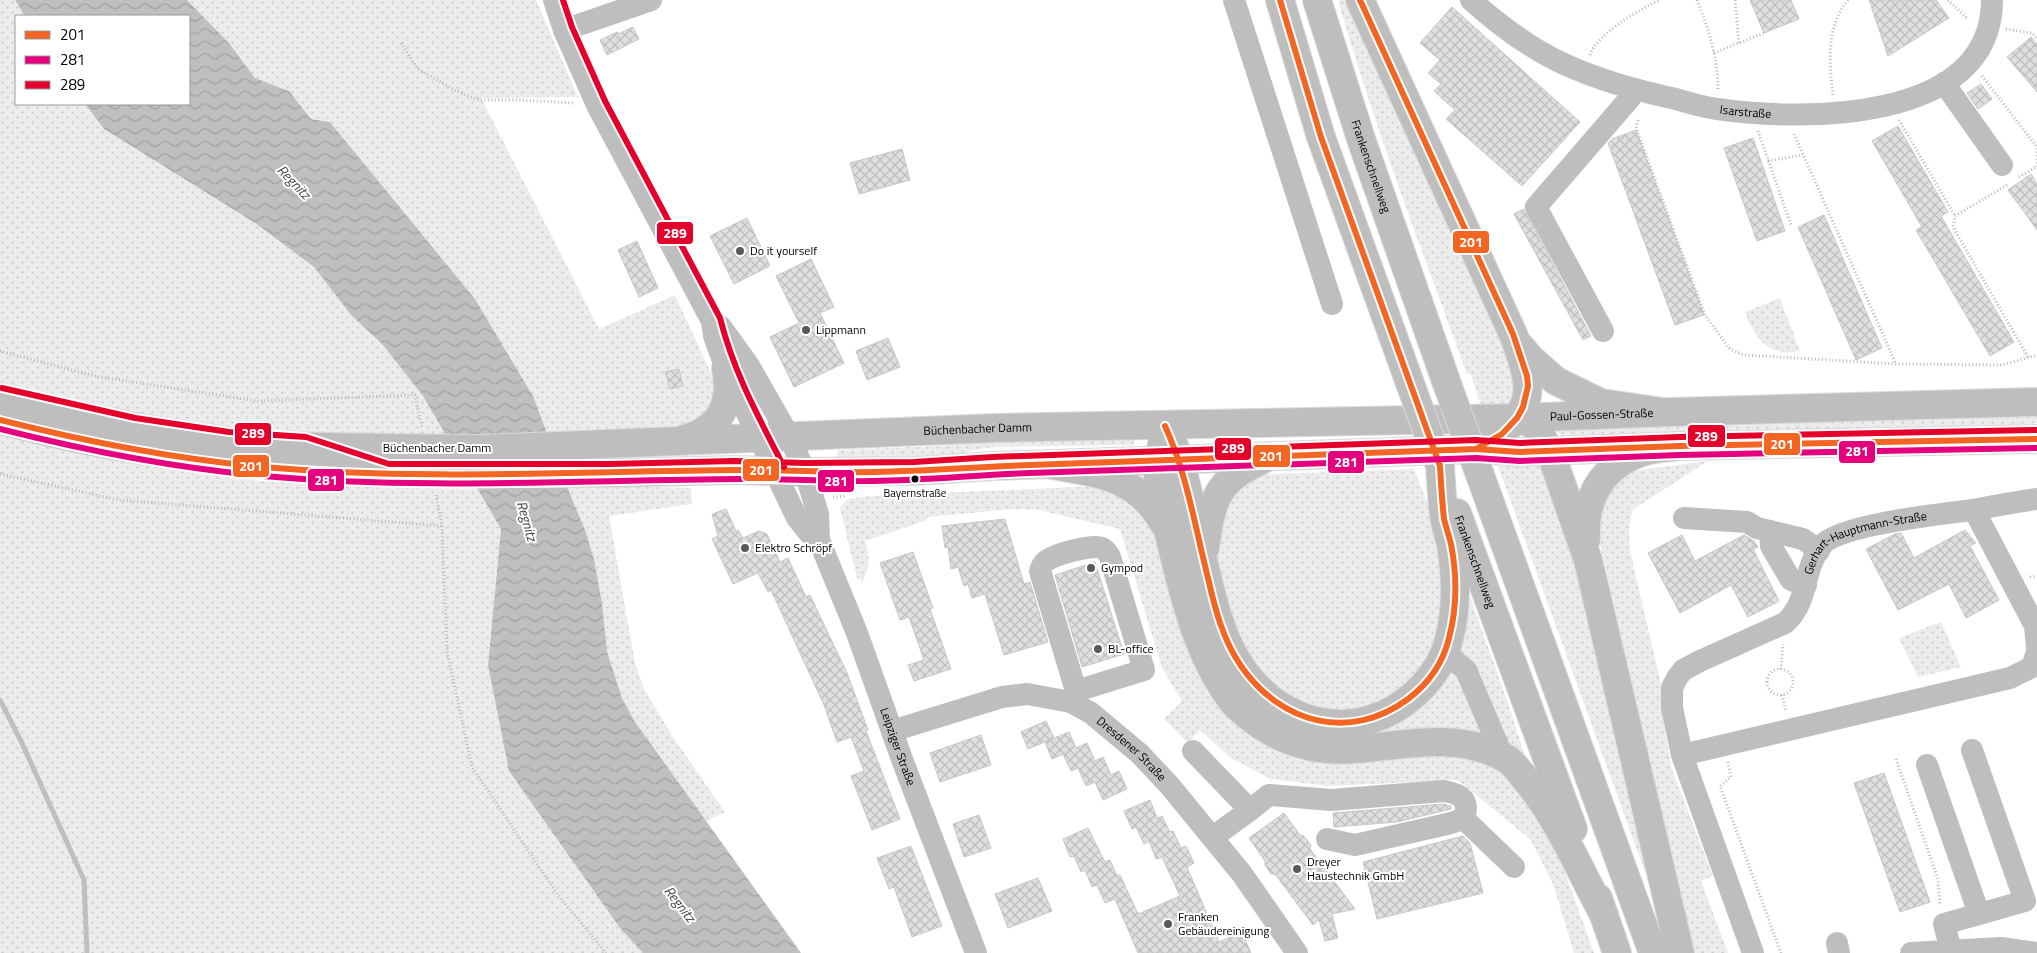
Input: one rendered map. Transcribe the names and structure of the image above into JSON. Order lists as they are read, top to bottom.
{
  "streets": {
    "main road": ["Frankenschnellweg", "Paul-Gossen-Straße", "Büchenbacher Damm"],
    "street": [
      "Isarstraße",
      "Gerhart-Hauptmann-Straße",
      "Leipziger Straße",
      "Dresdener Straße"
    ]
  },
  "crossings": [
    ["Paul-Gossen-Straße", "Büchenbacher Damm"],
    ["Büchenbacher Damm", "Leipziger Straße"],
    ["Leipziger Straße", "Dresdener Straße"]
  ],
  "water": ["Regnitz"],
  "places": [
    "Do it yourself",
    "Lippmann",
    "Bayernstraße",
    "Elektro Schröpf",
    "Gympod",
    "BL-office",
    "Dreyer Haustechnik GmbH",
    "Franken Gebäudereinigung"
  ],
  "lines": ["transit line 201", "transit line 289", "transit line 281"],
  "legend": ["201", "281", "289"]
}
